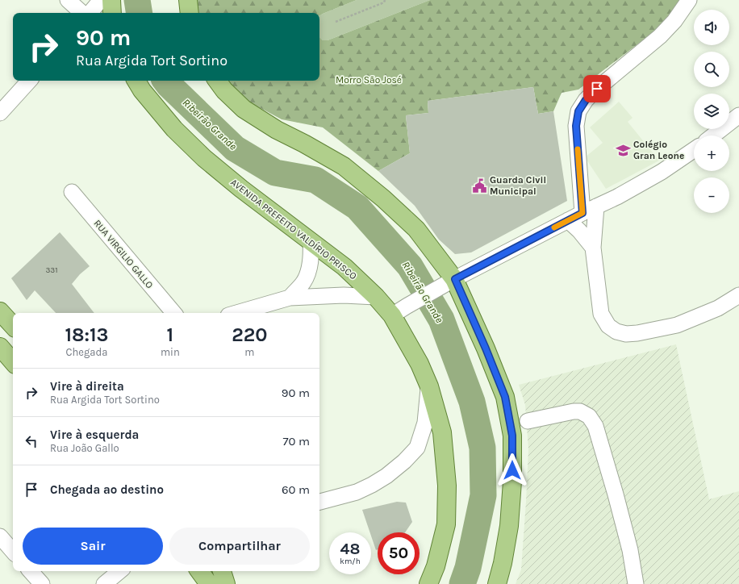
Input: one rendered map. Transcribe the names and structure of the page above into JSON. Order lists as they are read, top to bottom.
{
  "streets": {
    "main road": ["AVENIDA PREFEITO VALDÍRIO PRISCO"],
    "street": ["RUA VIRGILIO GALLO"]
  },
  "water": ["Ribeirão Grande"],
  "parks": ["Morro São José"],
  "places": {
    "school or university": ["Colégio Gran Leone"],
    "public building": ["Guarda Civil Municipal"]
  },
  "house_numbers": ["331"],
  "page": {
    "map_buttons": ["+", "−"],
    "turn": ["90 m", "Rua Argida Tort Sortino"],
    "eta": [
      "18:13",
      "Chegada",
      "1",
      "min",
      "220",
      "m"
    ],
    "list": [
      {
        "name": "Vire à direita",
        "note": "Rua Argida Tort Sortino",
        "value": "90 m"
      },
      {
        "name": "Vire à esquerda",
        "note": "Rua João Gallo",
        "value": "70 m"
      },
      {
        "name": "Chegada ao destino",
        "value": "60 m"
      }
    ],
    "buttons": ["Sair", "Compartilhar"],
    "speed": "48 km/h",
    "limit": "50"
  }
}
